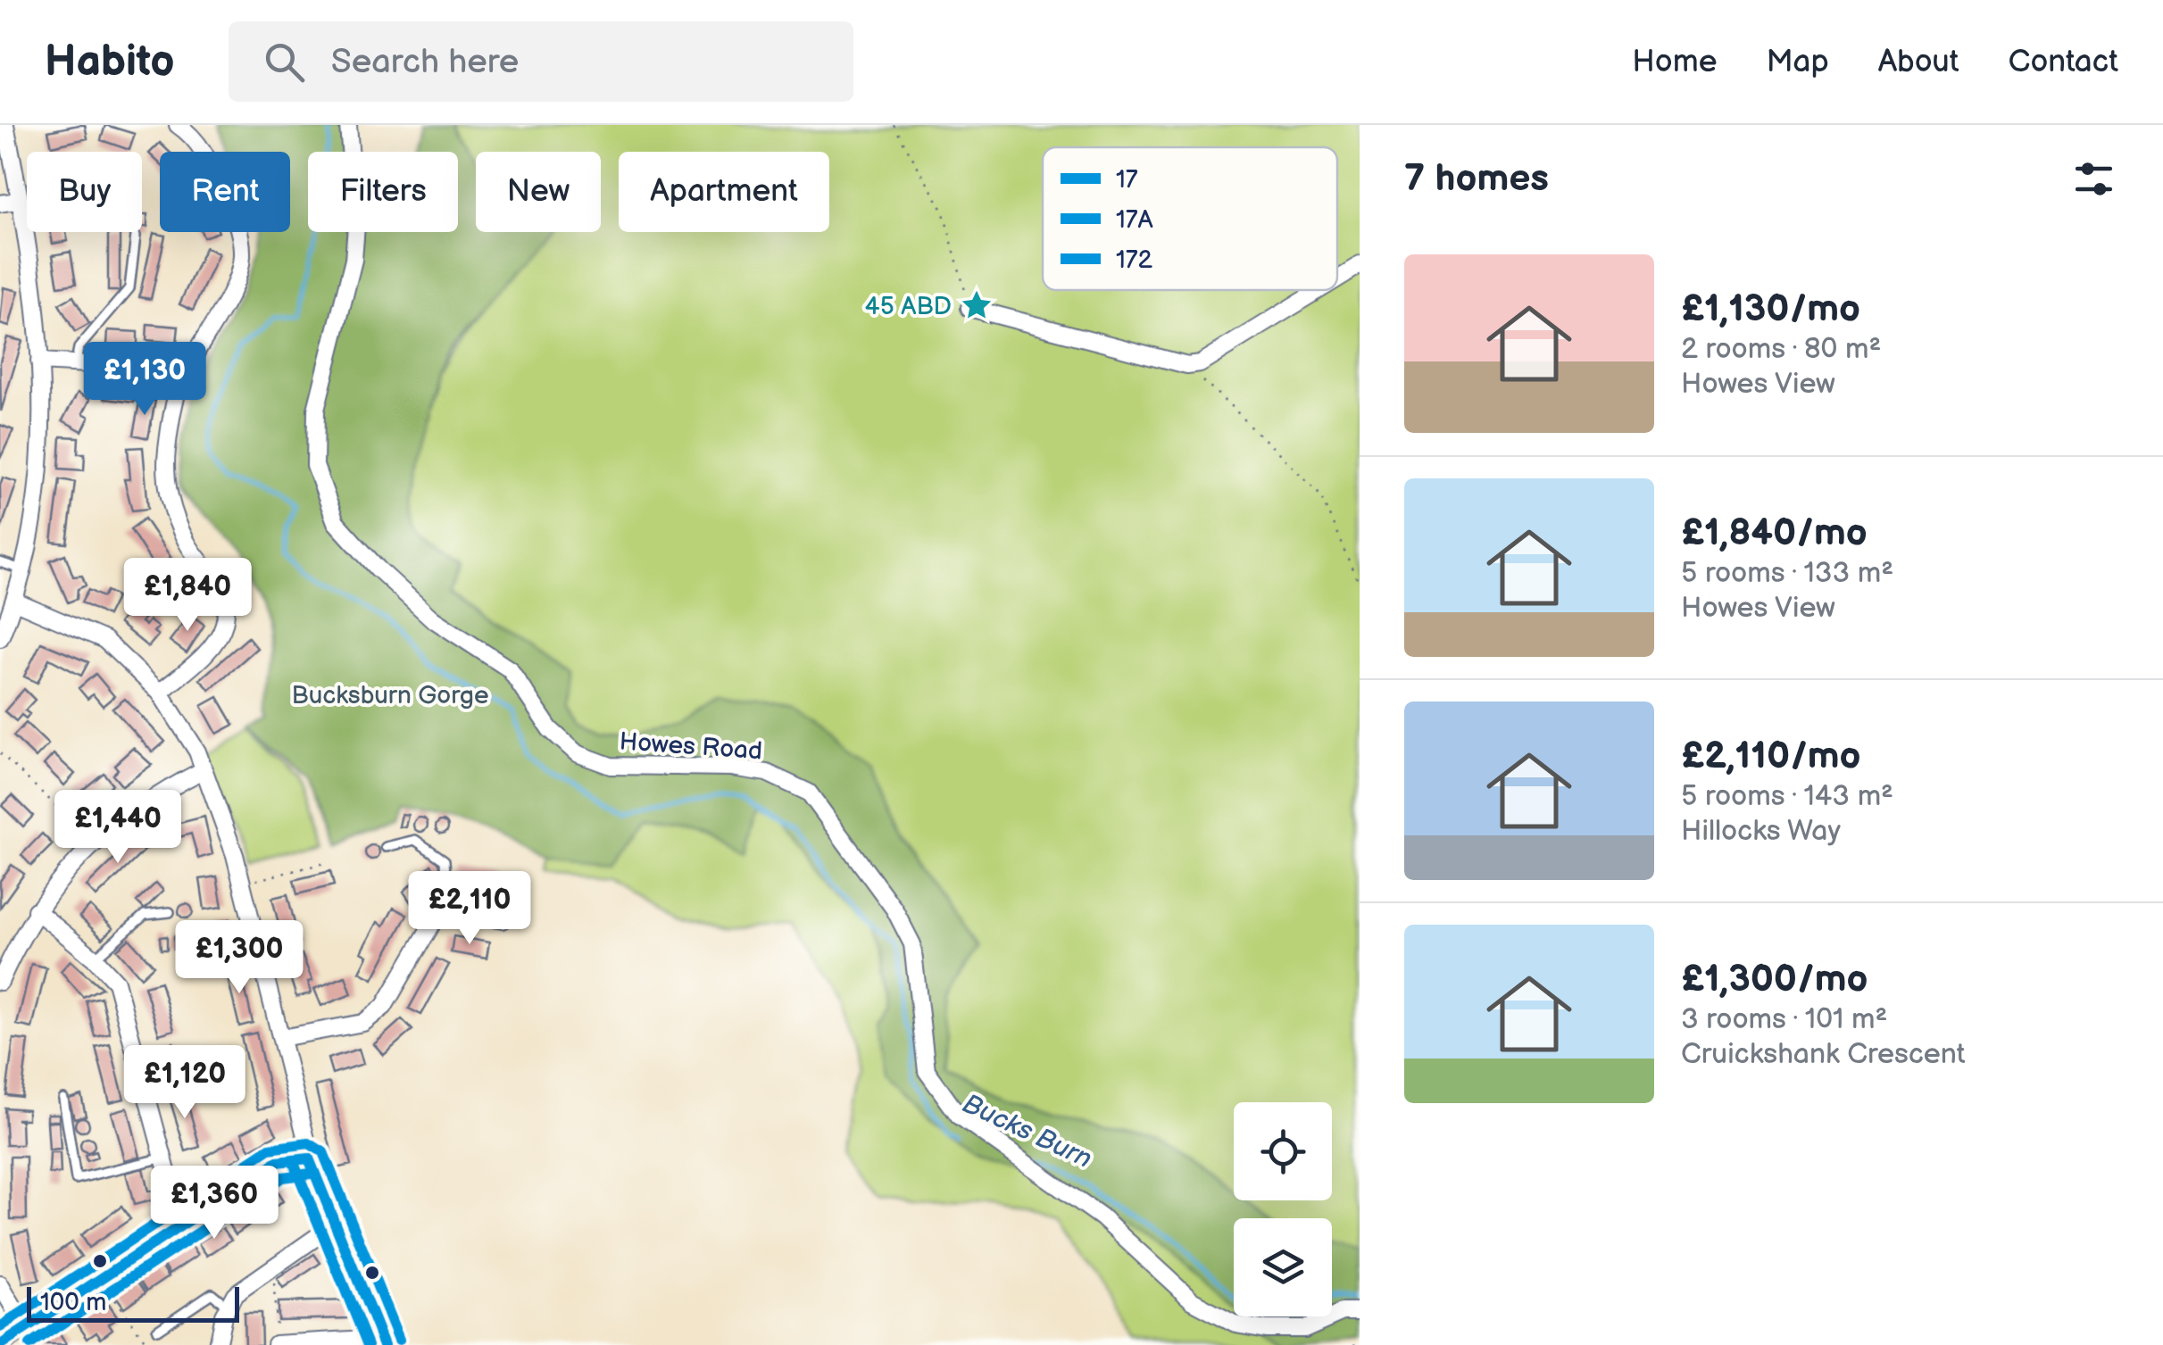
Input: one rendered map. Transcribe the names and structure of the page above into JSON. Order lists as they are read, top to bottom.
{
  "streets": {
    "street": ["Howes Road"]
  },
  "water": ["Bucks Burn"],
  "parks": ["Bucksburn Gorge"],
  "places": {
    "place": ["45 ABD"]
  },
  "lines": ["transit line 172", "transit line 17", "transit line 17A"],
  "legend": ["17", "17A", "172"],
  "scale_bar": "100 m",
  "page": {
    "header": "Habito",
    "search": "Search here",
    "nav": [
      "Home",
      "Map",
      "About",
      "Contact"
    ],
    "heading": "7 homes",
    "chip": [
      "Buy",
      "Rent",
      "Filters",
      "New",
      "Apartment"
    ],
    "list": [
      {
        "name": "£1,130/mo",
        "note": "2 rooms · 80 m² · Howes View"
      },
      {
        "name": "£1,840/mo",
        "note": "5 rooms · 133 m² · Howes View"
      },
      {
        "name": "£2,110/mo",
        "note": "5 rooms · 143 m² · Hillocks Way"
      },
      {
        "name": "£1,300/mo",
        "note": "3 rooms · 101 m² · Cruickshank Crescent"
      }
    ],
    "price": [
      "£1,130",
      "£1,840",
      "£1,440",
      "£2,110",
      "£1,300",
      "£1,120",
      "£1,360"
    ],
    "scale": "100 m"
  }
}
